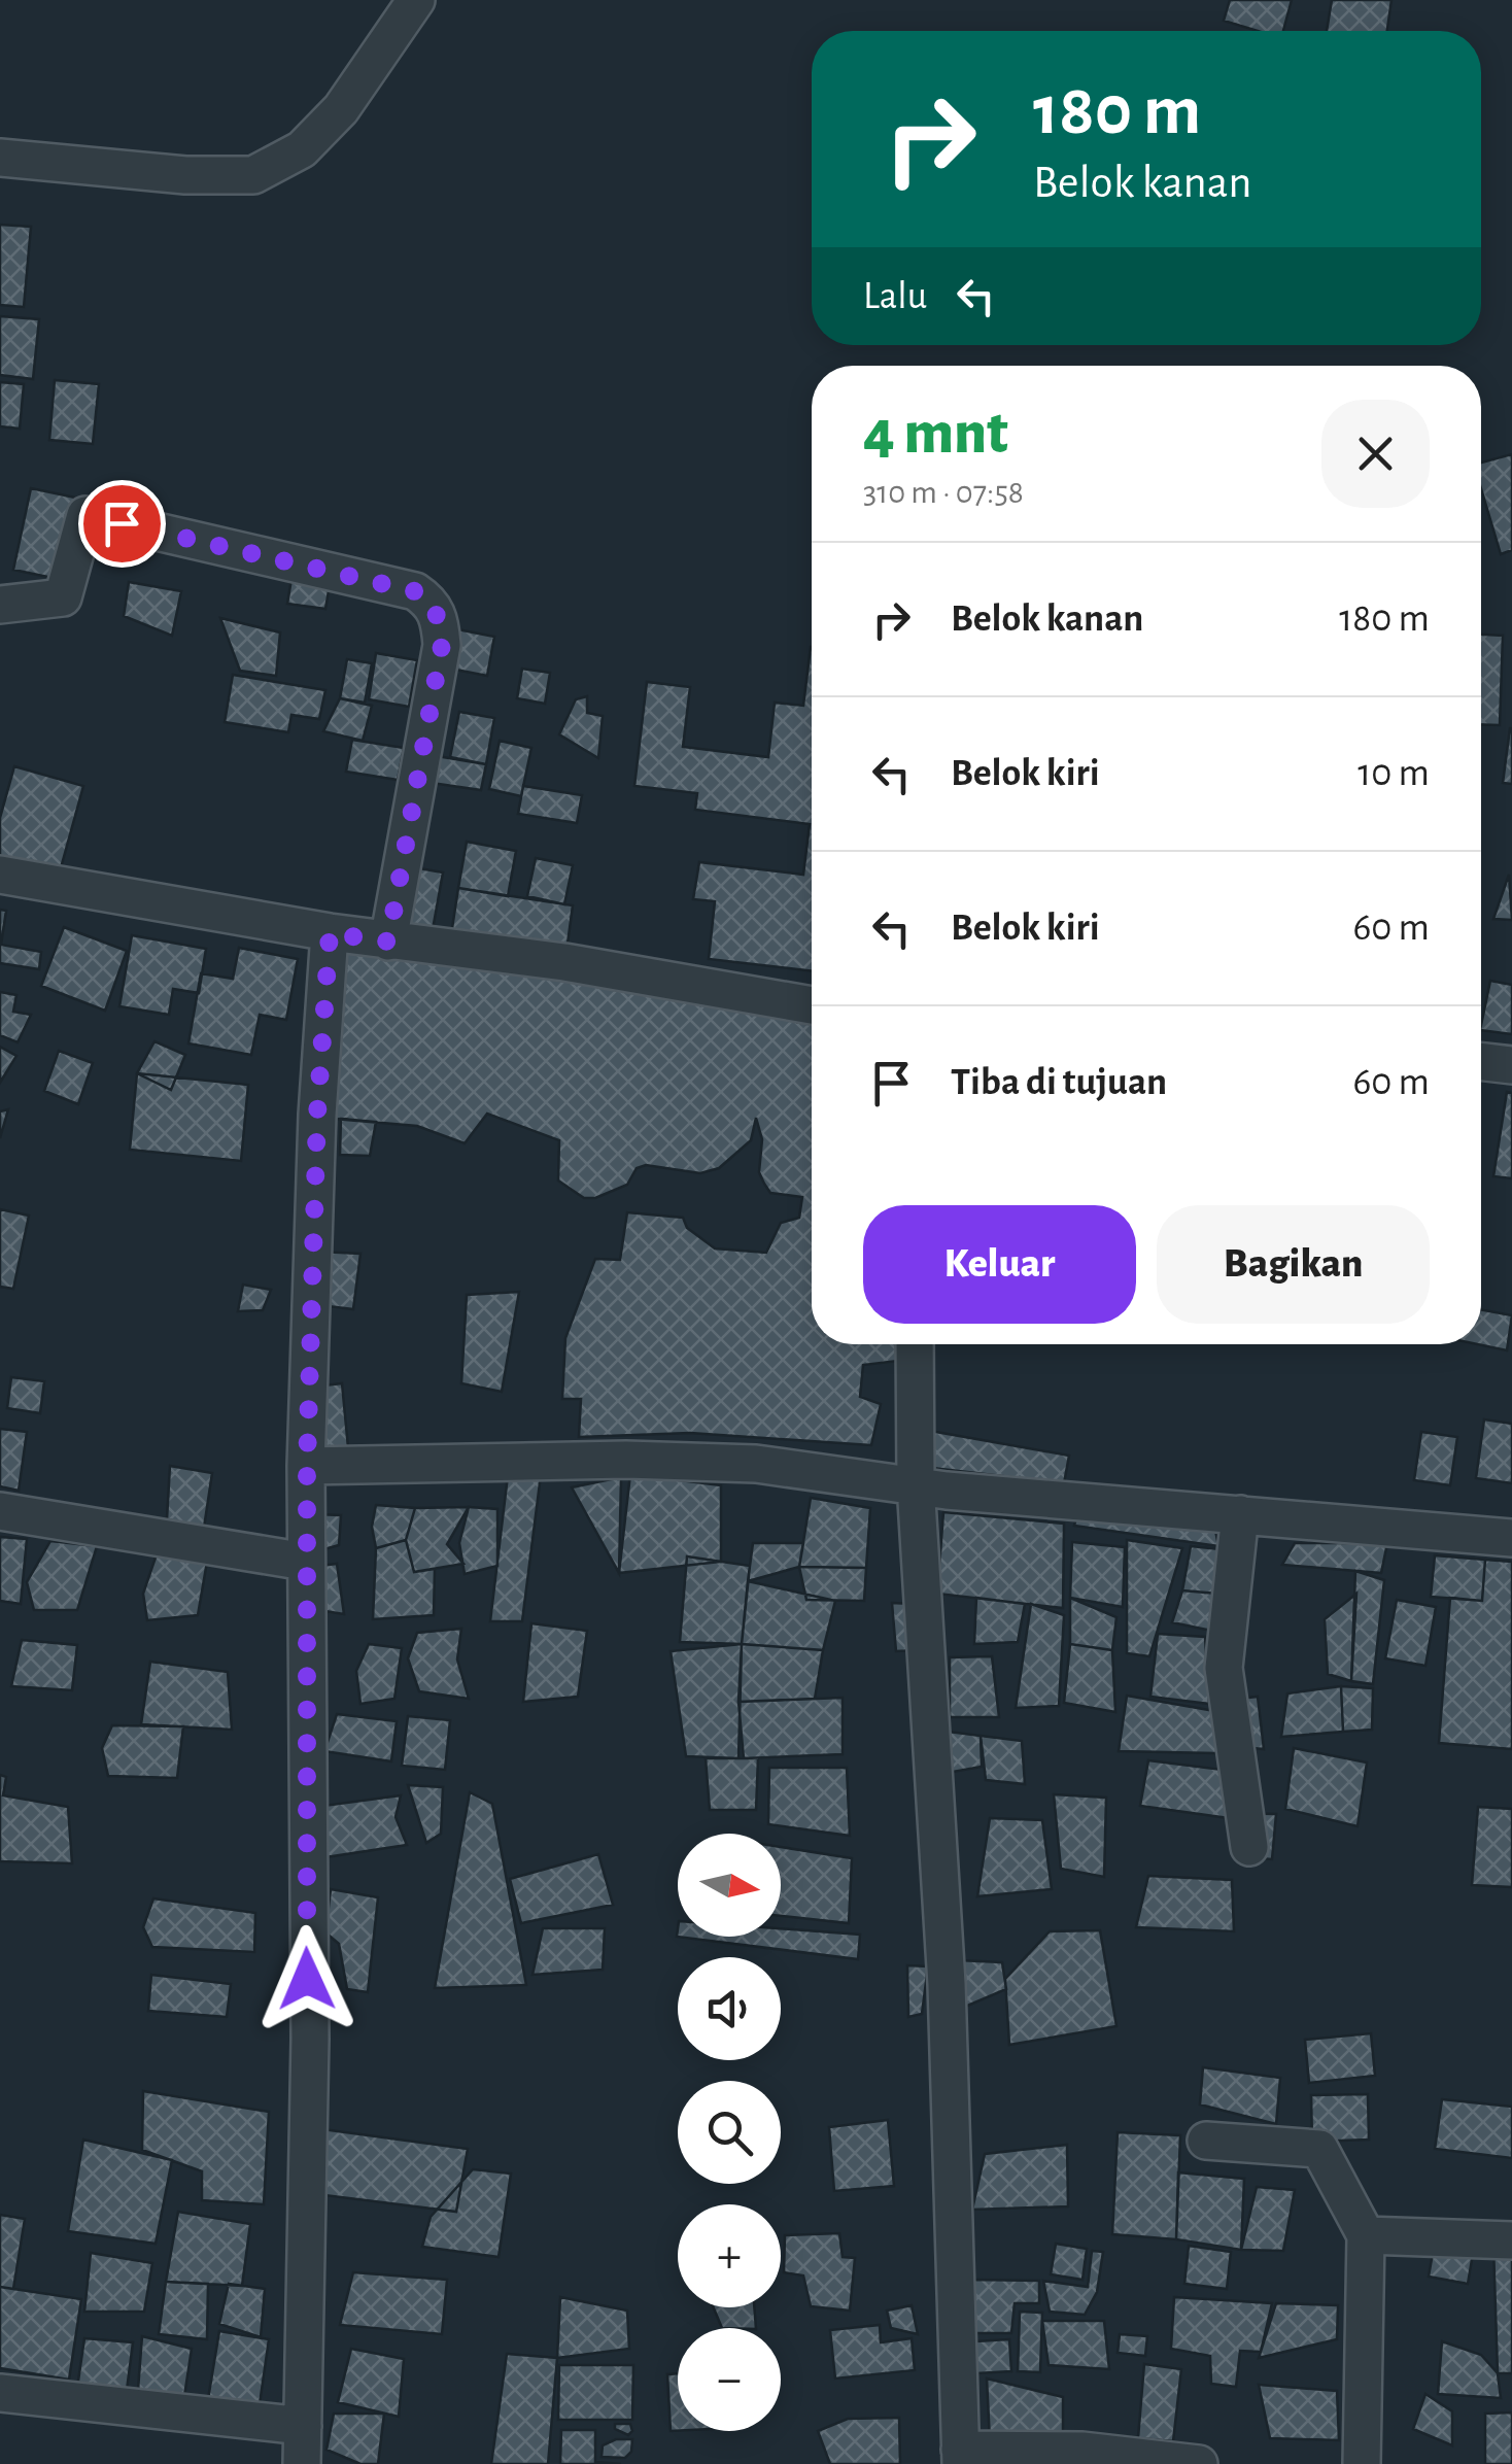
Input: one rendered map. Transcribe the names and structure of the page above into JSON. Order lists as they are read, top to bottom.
{
  "north": "right",
  "page": {
    "turn": ["180 m", "Belok kanan"],
    "then": "Lalu",
    "heading": ["4 mnt", "310 m · 07:58"],
    "list": [
      {
        "name": "Belok kanan",
        "value": "180 m"
      },
      {
        "name": "Belok kiri",
        "value": "10 m"
      },
      {
        "name": "Belok kiri",
        "value": "60 m"
      },
      {
        "name": "Tiba di tujuan",
        "value": "60 m"
      }
    ],
    "buttons": ["Keluar", "Bagikan"],
    "map_buttons": ["+", "−"]
  }
}
